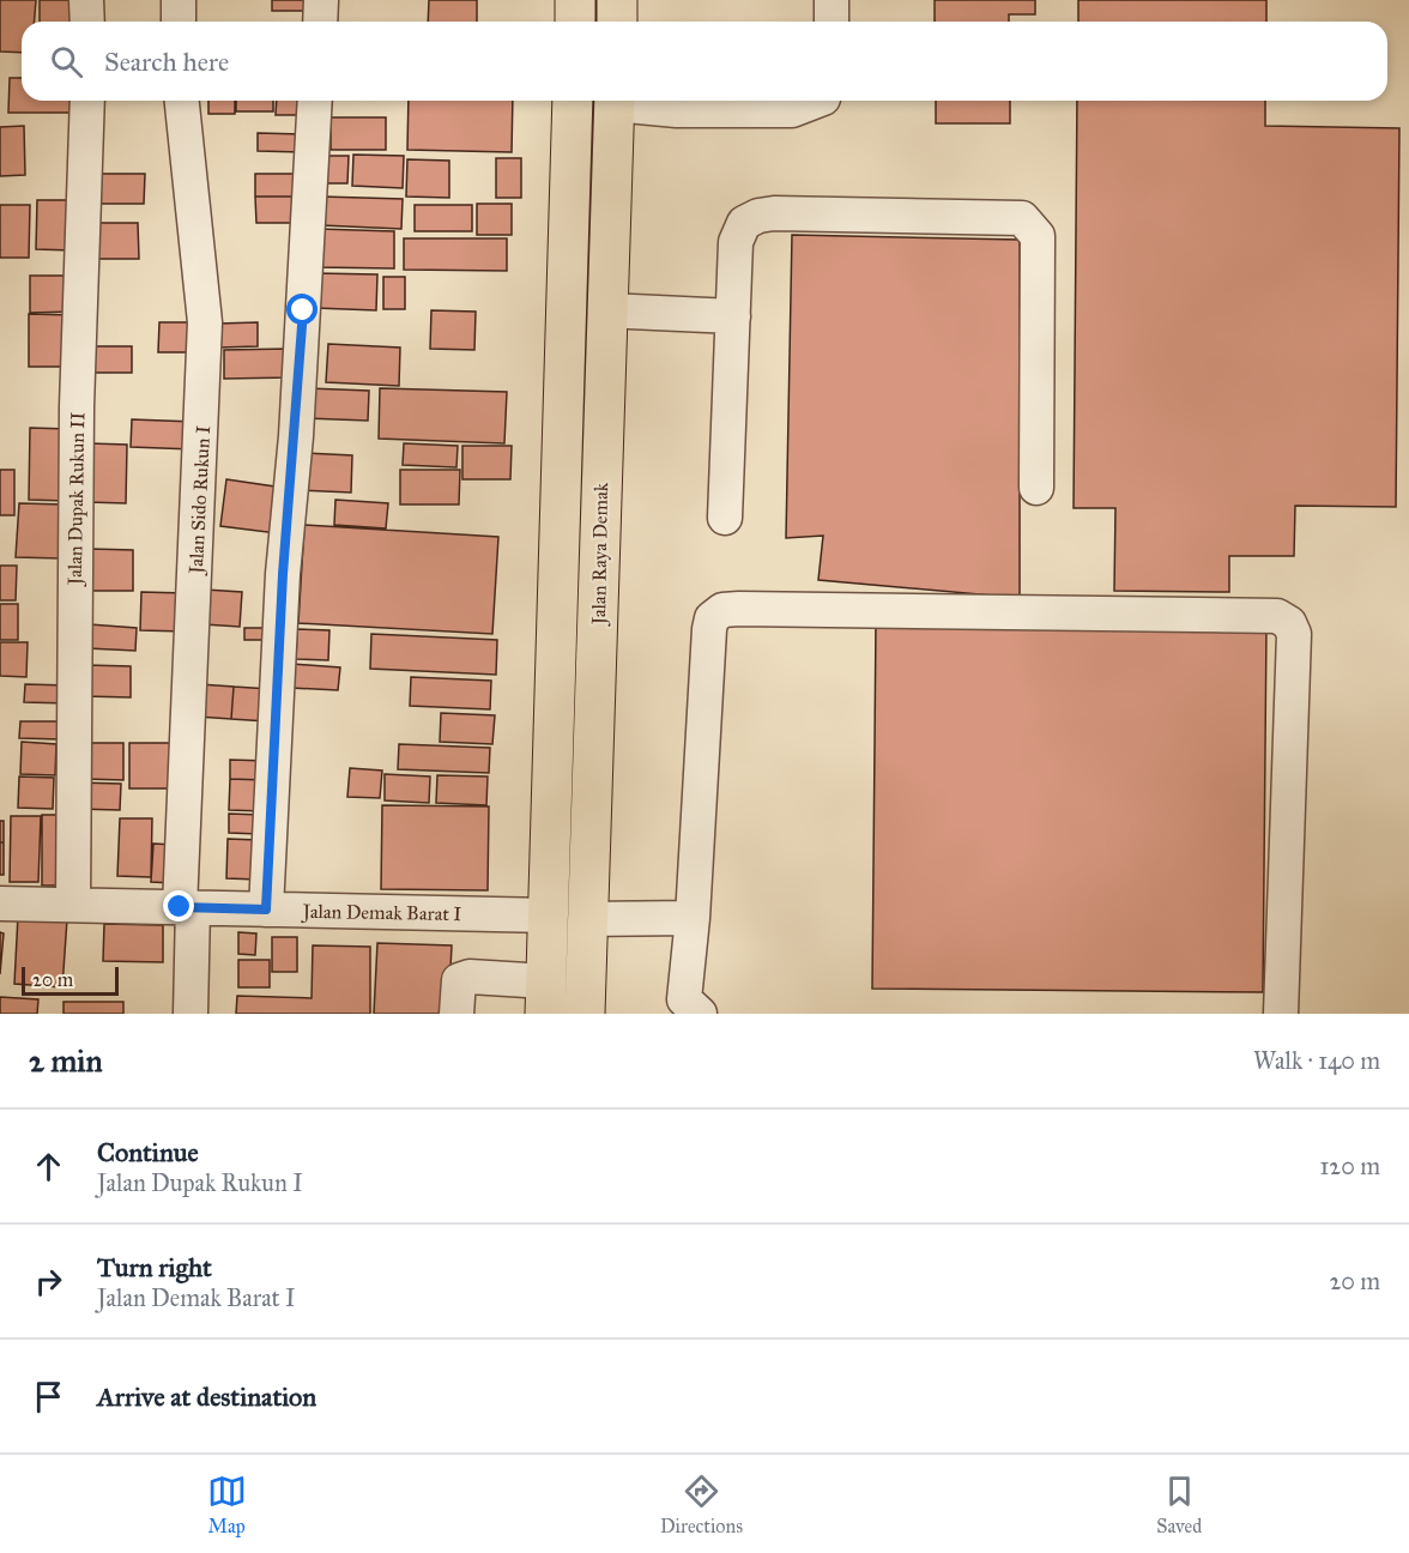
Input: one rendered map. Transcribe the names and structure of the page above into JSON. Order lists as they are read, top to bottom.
{
  "streets": {
    "highway": ["Jalan Raya Demak"],
    "street": ["Jalan Dupak Rukun II", "Jalan Sido Rukun I", "Jalan Demak Barat I"]
  },
  "crossings": [
    ["Jalan Dupak Rukun II", "Jalan Demak Barat I"],
    ["Jalan Sido Rukun I", "Jalan Demak Barat I"],
    ["Jalan Raya Demak", "Jalan Demak Barat I"]
  ],
  "scale_bar": "20 m",
  "page": {
    "search": "Search here",
    "scale": "20 m",
    "heading": ["2 min", "Walk · 140 m"],
    "list": [
      ["Continue", "Jalan Dupak Rukun I", "120 m"],
      ["Turn right", "Jalan Demak Barat I", "20 m"],
      "Arrive at destination"
    ],
    "nav": ["Map", "Directions", "Saved"]
  }
}
